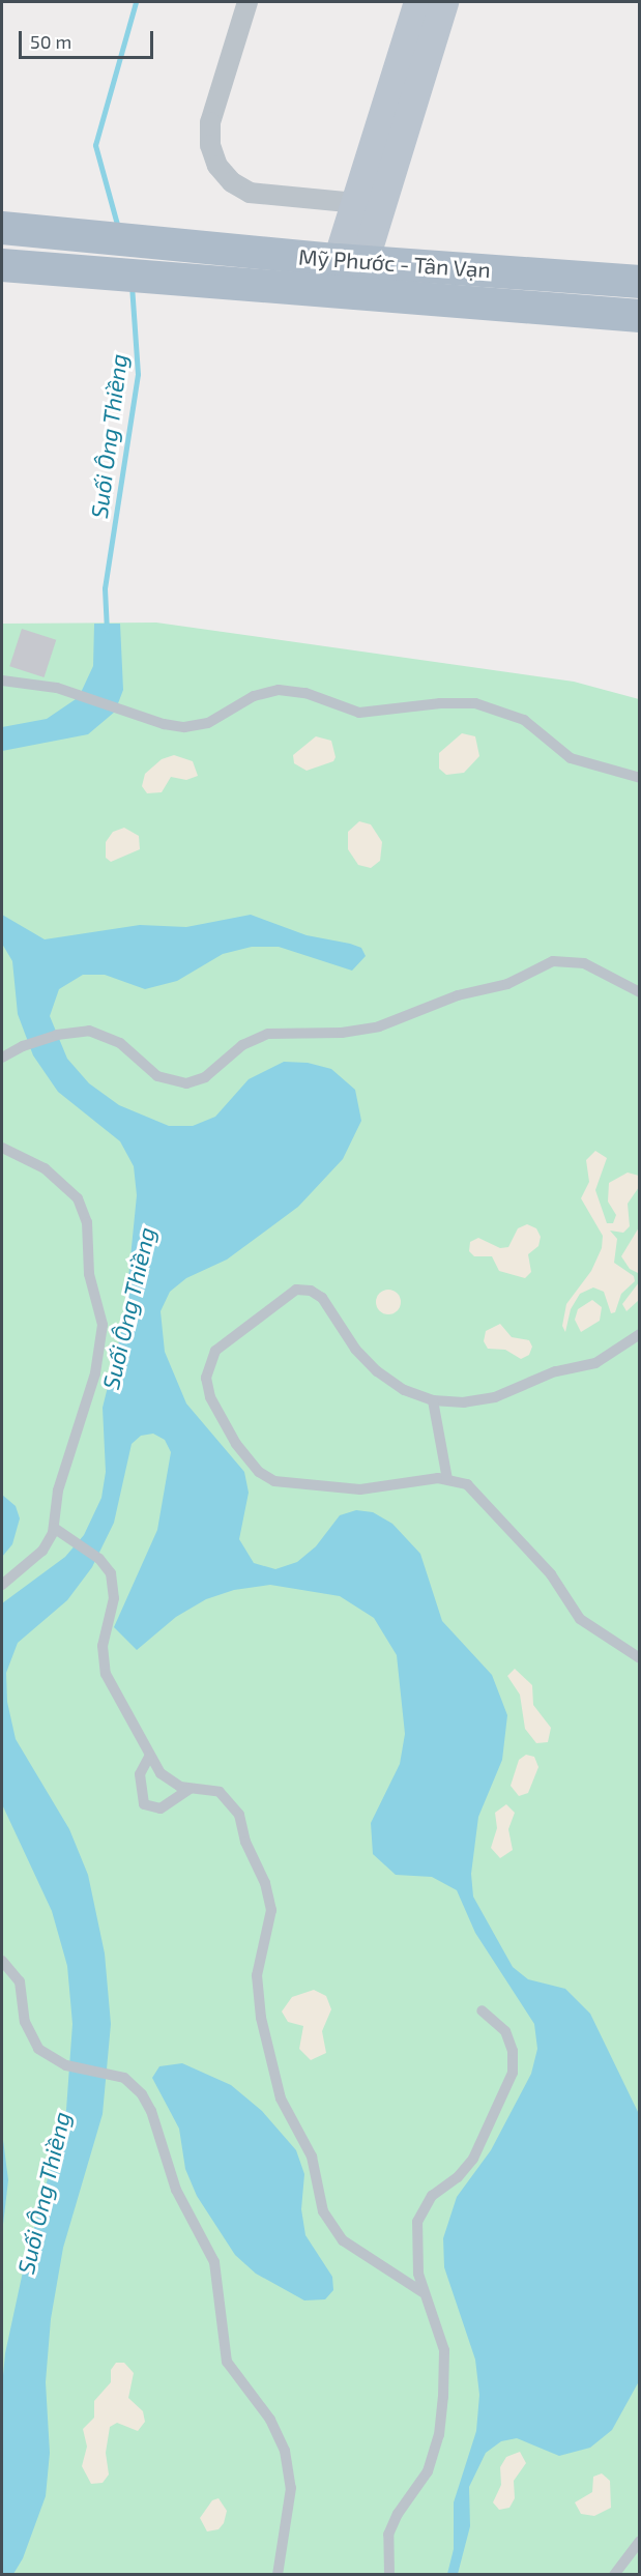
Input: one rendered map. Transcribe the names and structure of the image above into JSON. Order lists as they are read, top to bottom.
{
  "streets": {
    "main road": ["Mỹ Phước - Tân Vạn"]
  },
  "water": ["Suối Ông Thiềng"],
  "scale_bar": "50 m"
}
